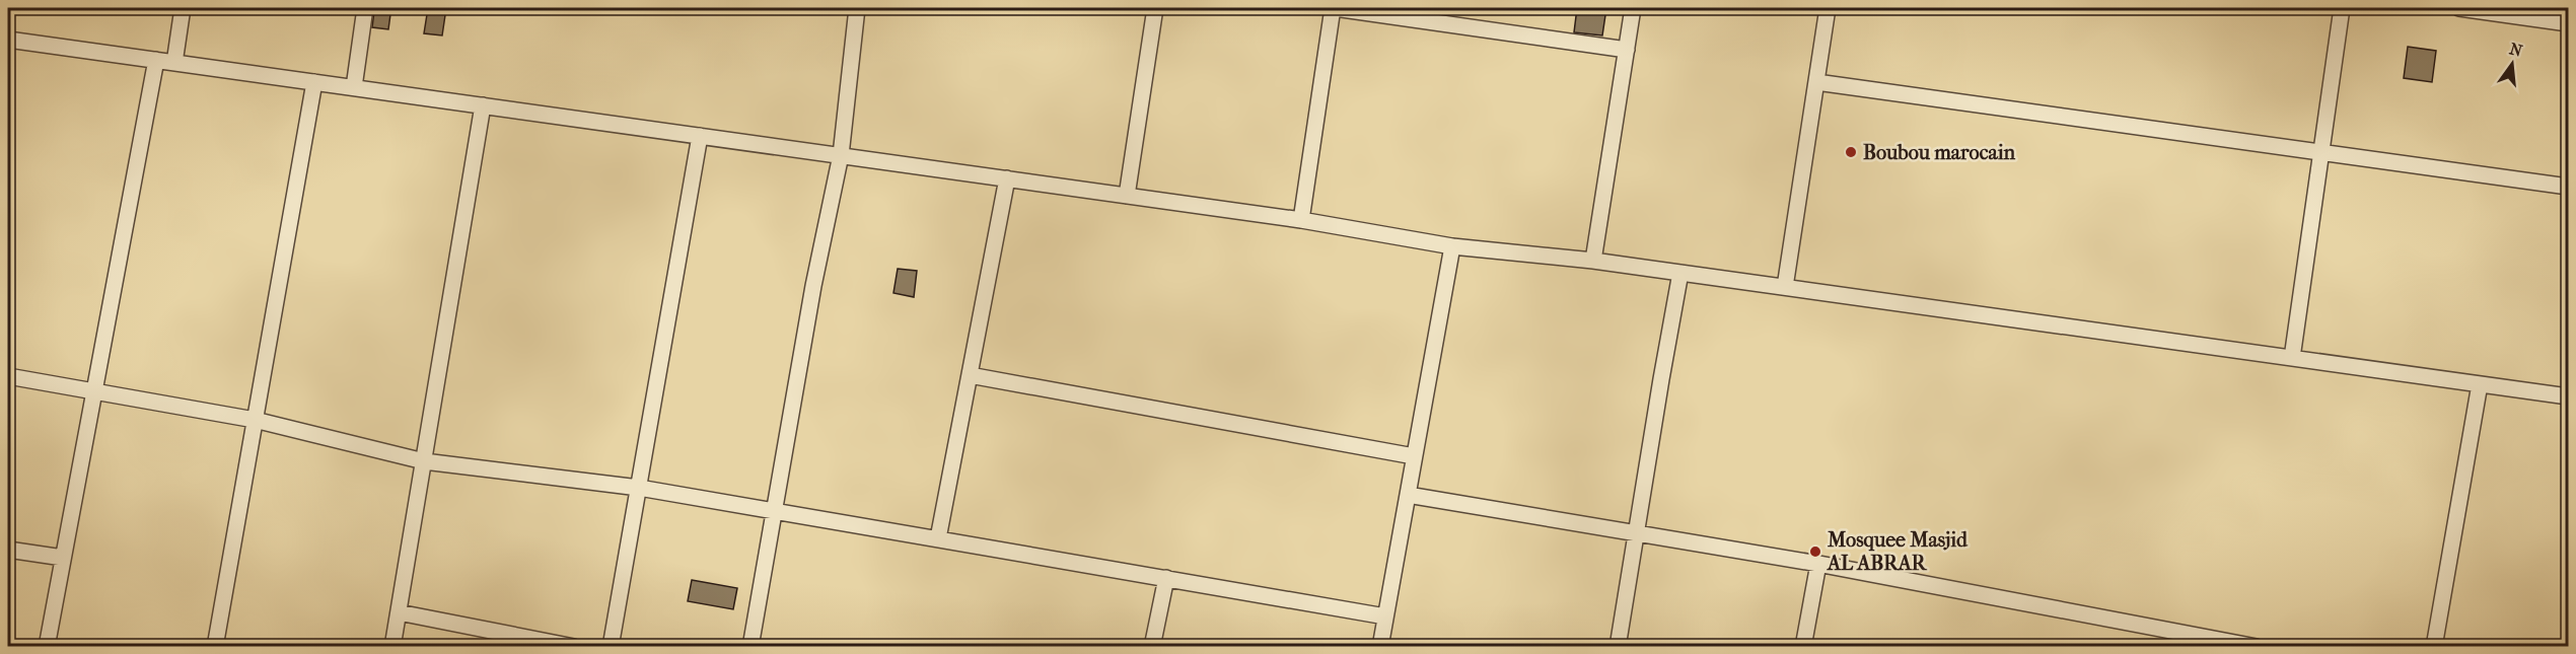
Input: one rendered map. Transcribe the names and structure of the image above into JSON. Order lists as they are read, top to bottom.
{
  "places": ["Boubou marocain", "Mosquee Masjid AL ABRAR"],
  "north": "top"
}
